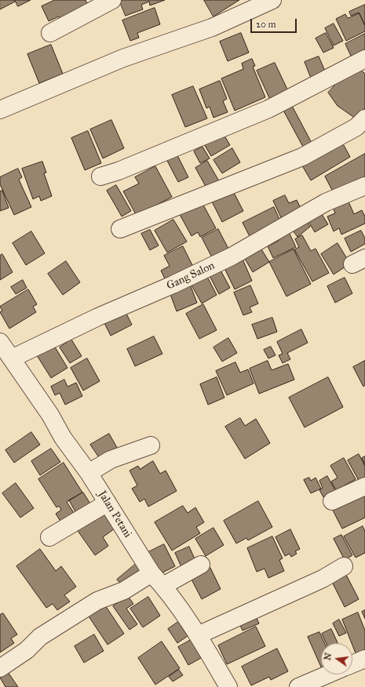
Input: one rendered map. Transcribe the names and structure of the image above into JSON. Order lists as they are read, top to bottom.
{
  "streets": {
    "street": ["Gang Salon", "Jalan Petani"]
  },
  "crossings": [
    ["Gang Salon", "Jalan Petani"]
  ],
  "scale_bar": "20 m",
  "north": "left"
}
